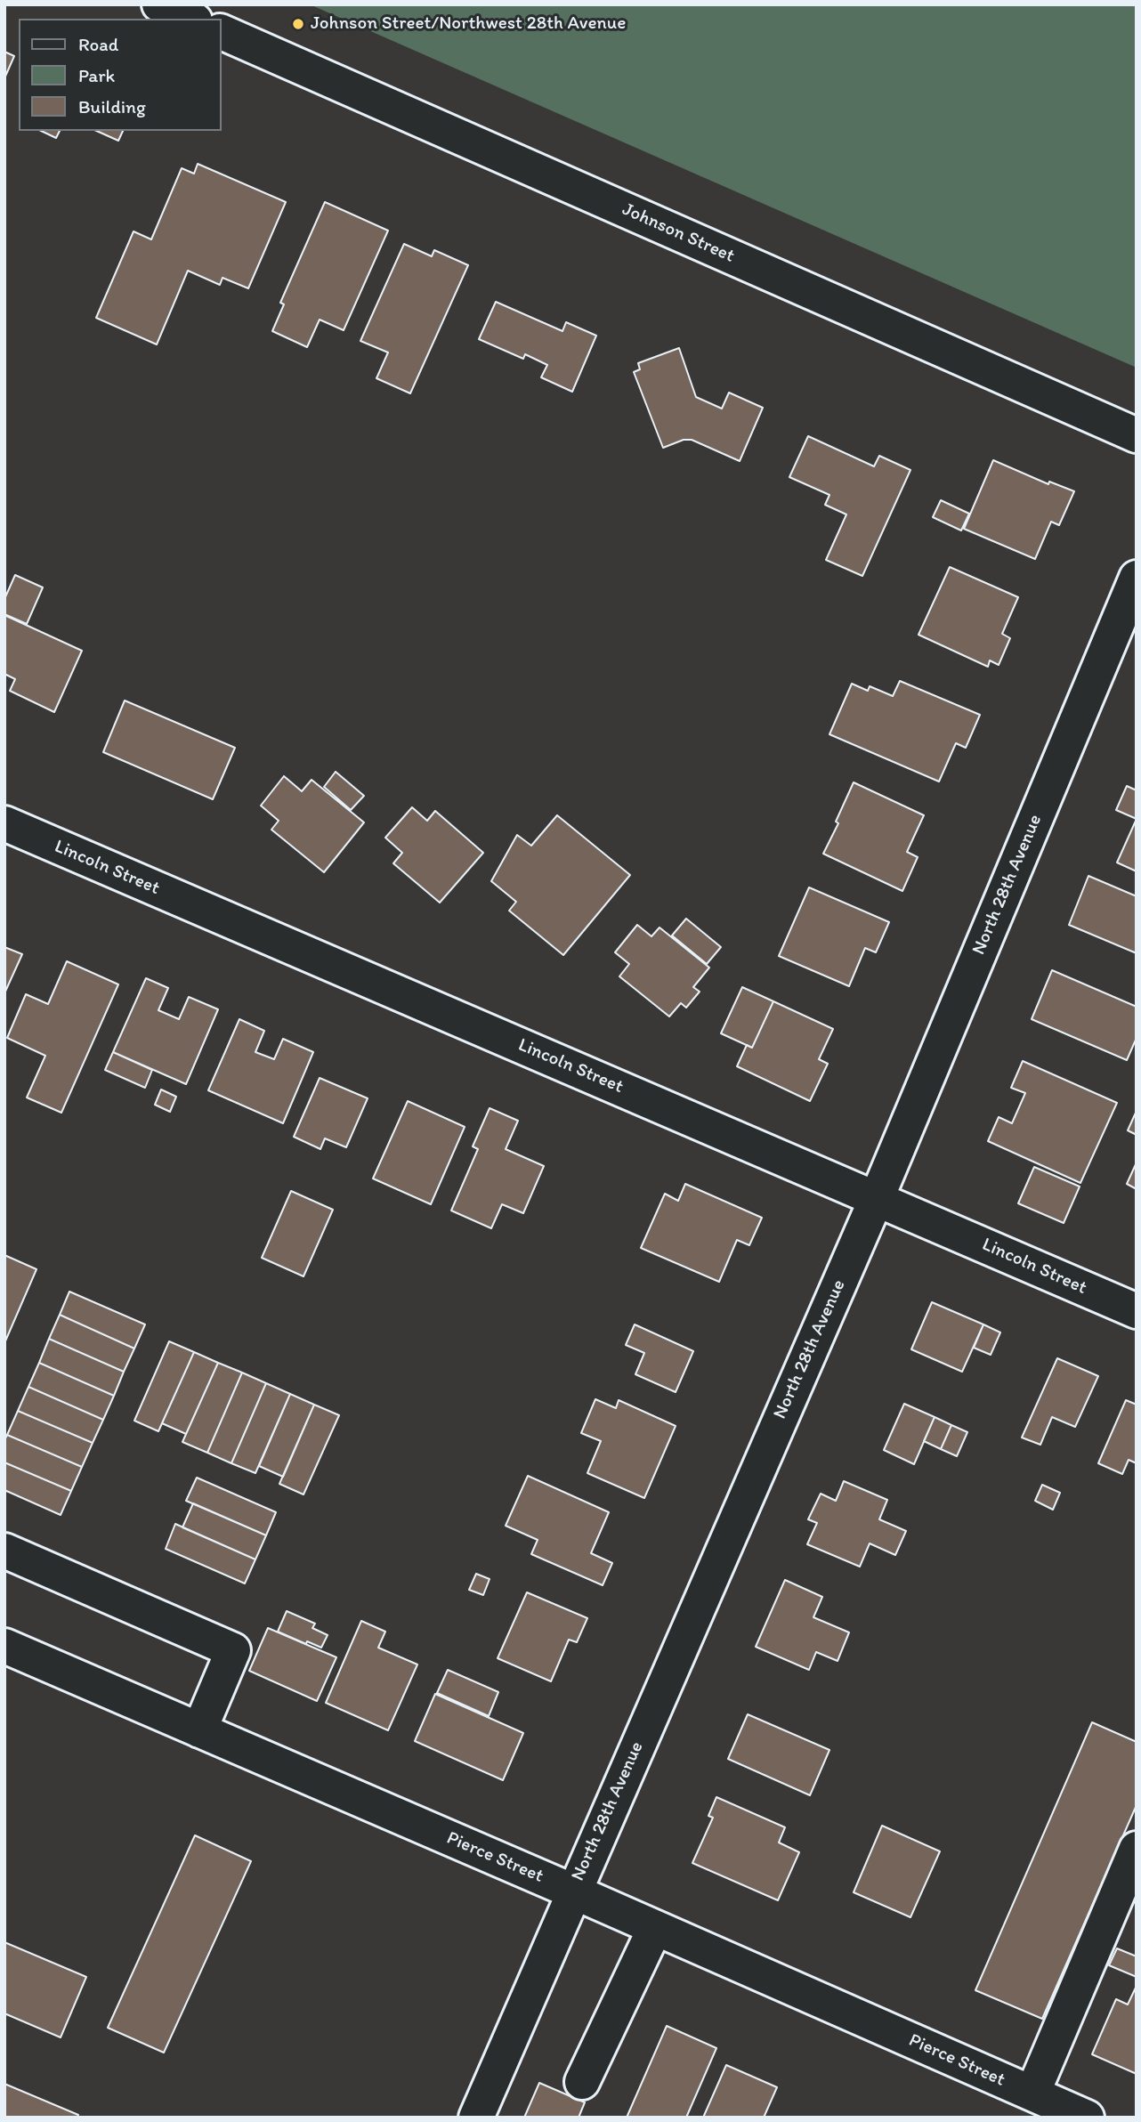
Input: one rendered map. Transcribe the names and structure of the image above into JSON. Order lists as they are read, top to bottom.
{
  "streets": {
    "street": [
      "Johnson Street",
      "Lincoln Street",
      "North 28th Avenue",
      "Pierce Street"
    ]
  },
  "crossings": [
    ["Lincoln Street", "North 28th Avenue"],
    ["North 28th Avenue", "Pierce Street"]
  ],
  "places": ["Johnson Street/Northwest 28th Avenue"],
  "legend": ["Road", "Park", "Building"]
}
